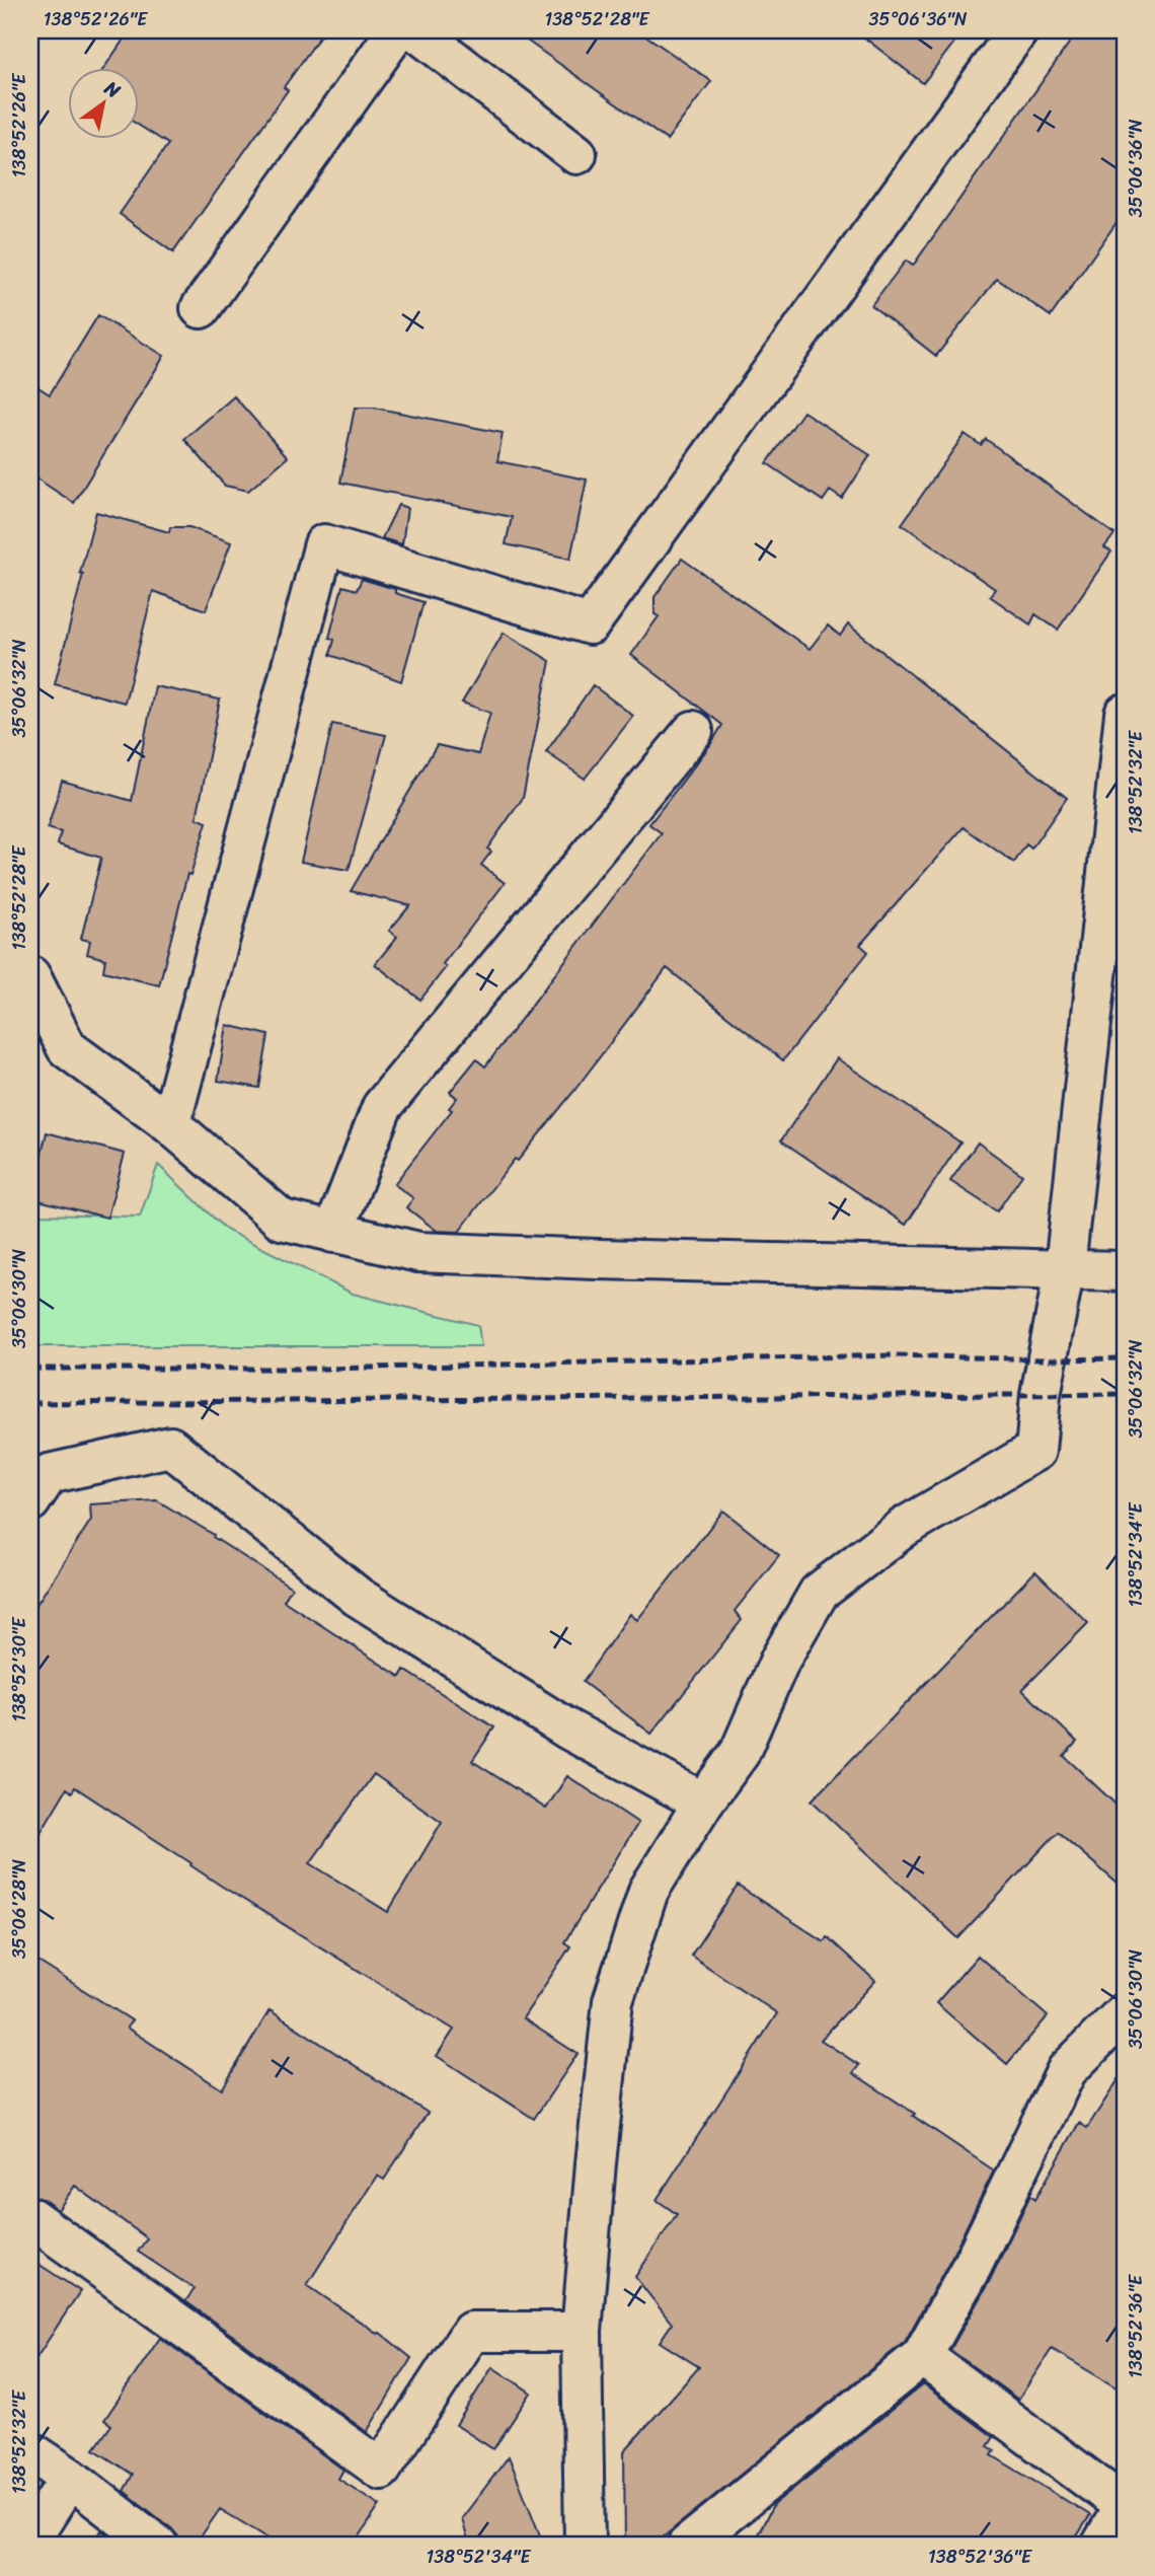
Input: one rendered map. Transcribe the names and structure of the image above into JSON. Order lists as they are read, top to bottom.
{
  "north": "top right",
  "coordinates": [
    "138°52'26\"E",
    "138°52'28\"E",
    "35°06'36\"N",
    "35°06'32\"N",
    "138°52'32\"E",
    "35°06'30\"N",
    "138°52'34\"E",
    "138°52'30\"E",
    "35°06'28\"N",
    "138°52'36\"E"
  ]
}
